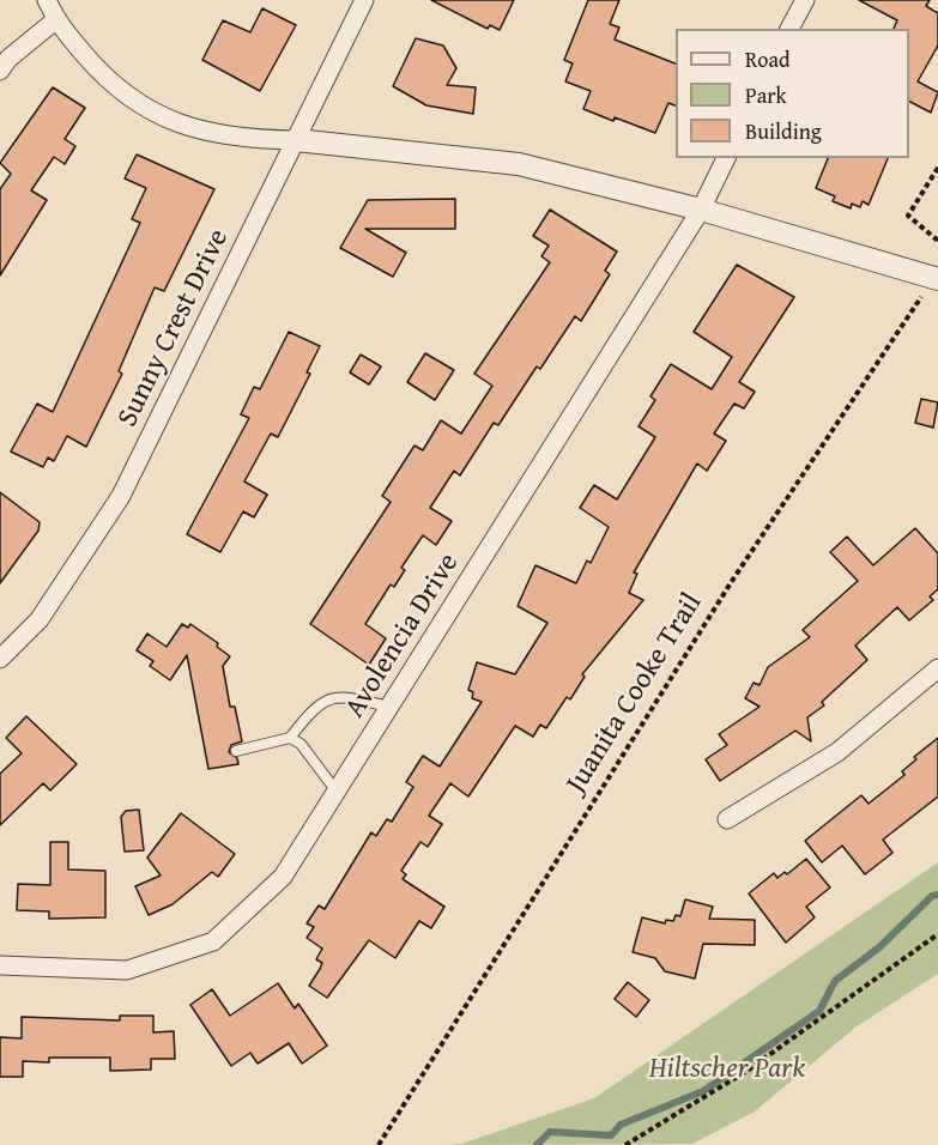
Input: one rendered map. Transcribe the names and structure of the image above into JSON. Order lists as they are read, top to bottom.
{
  "streets": {
    "street": ["Sunny Crest Drive", "Avolencia Drive"],
    "path": ["Juanita Cooke Trail"]
  },
  "parks": ["Hiltscher Park"],
  "legend": ["Road", "Park", "Building"]
}
